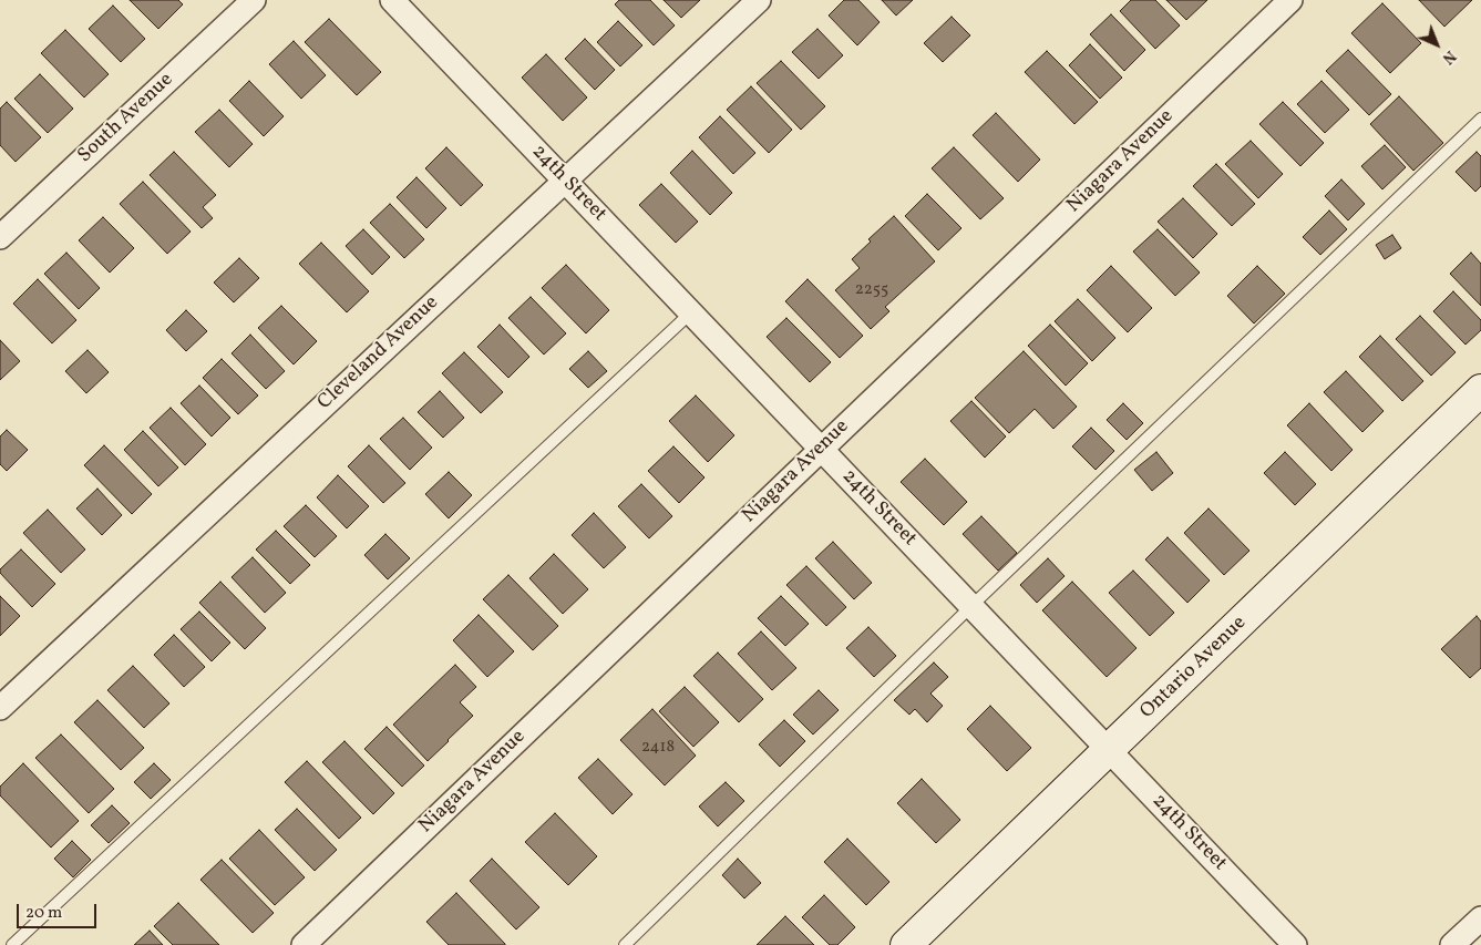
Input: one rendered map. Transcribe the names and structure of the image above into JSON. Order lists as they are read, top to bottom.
{
  "streets": {
    "main road": ["Ontario Avenue"],
    "street": [
      "South Avenue",
      "Niagara Avenue",
      "24th Street",
      "Cleveland Avenue"
    ]
  },
  "crossings": [
    ["Niagara Avenue", "24th Street"],
    ["24th Street", "Cleveland Avenue"],
    ["24th Street", "Ontario Avenue"]
  ],
  "house_numbers": ["2255", "2418"],
  "scale_bar": "20 m",
  "north": "bottom right"
}
